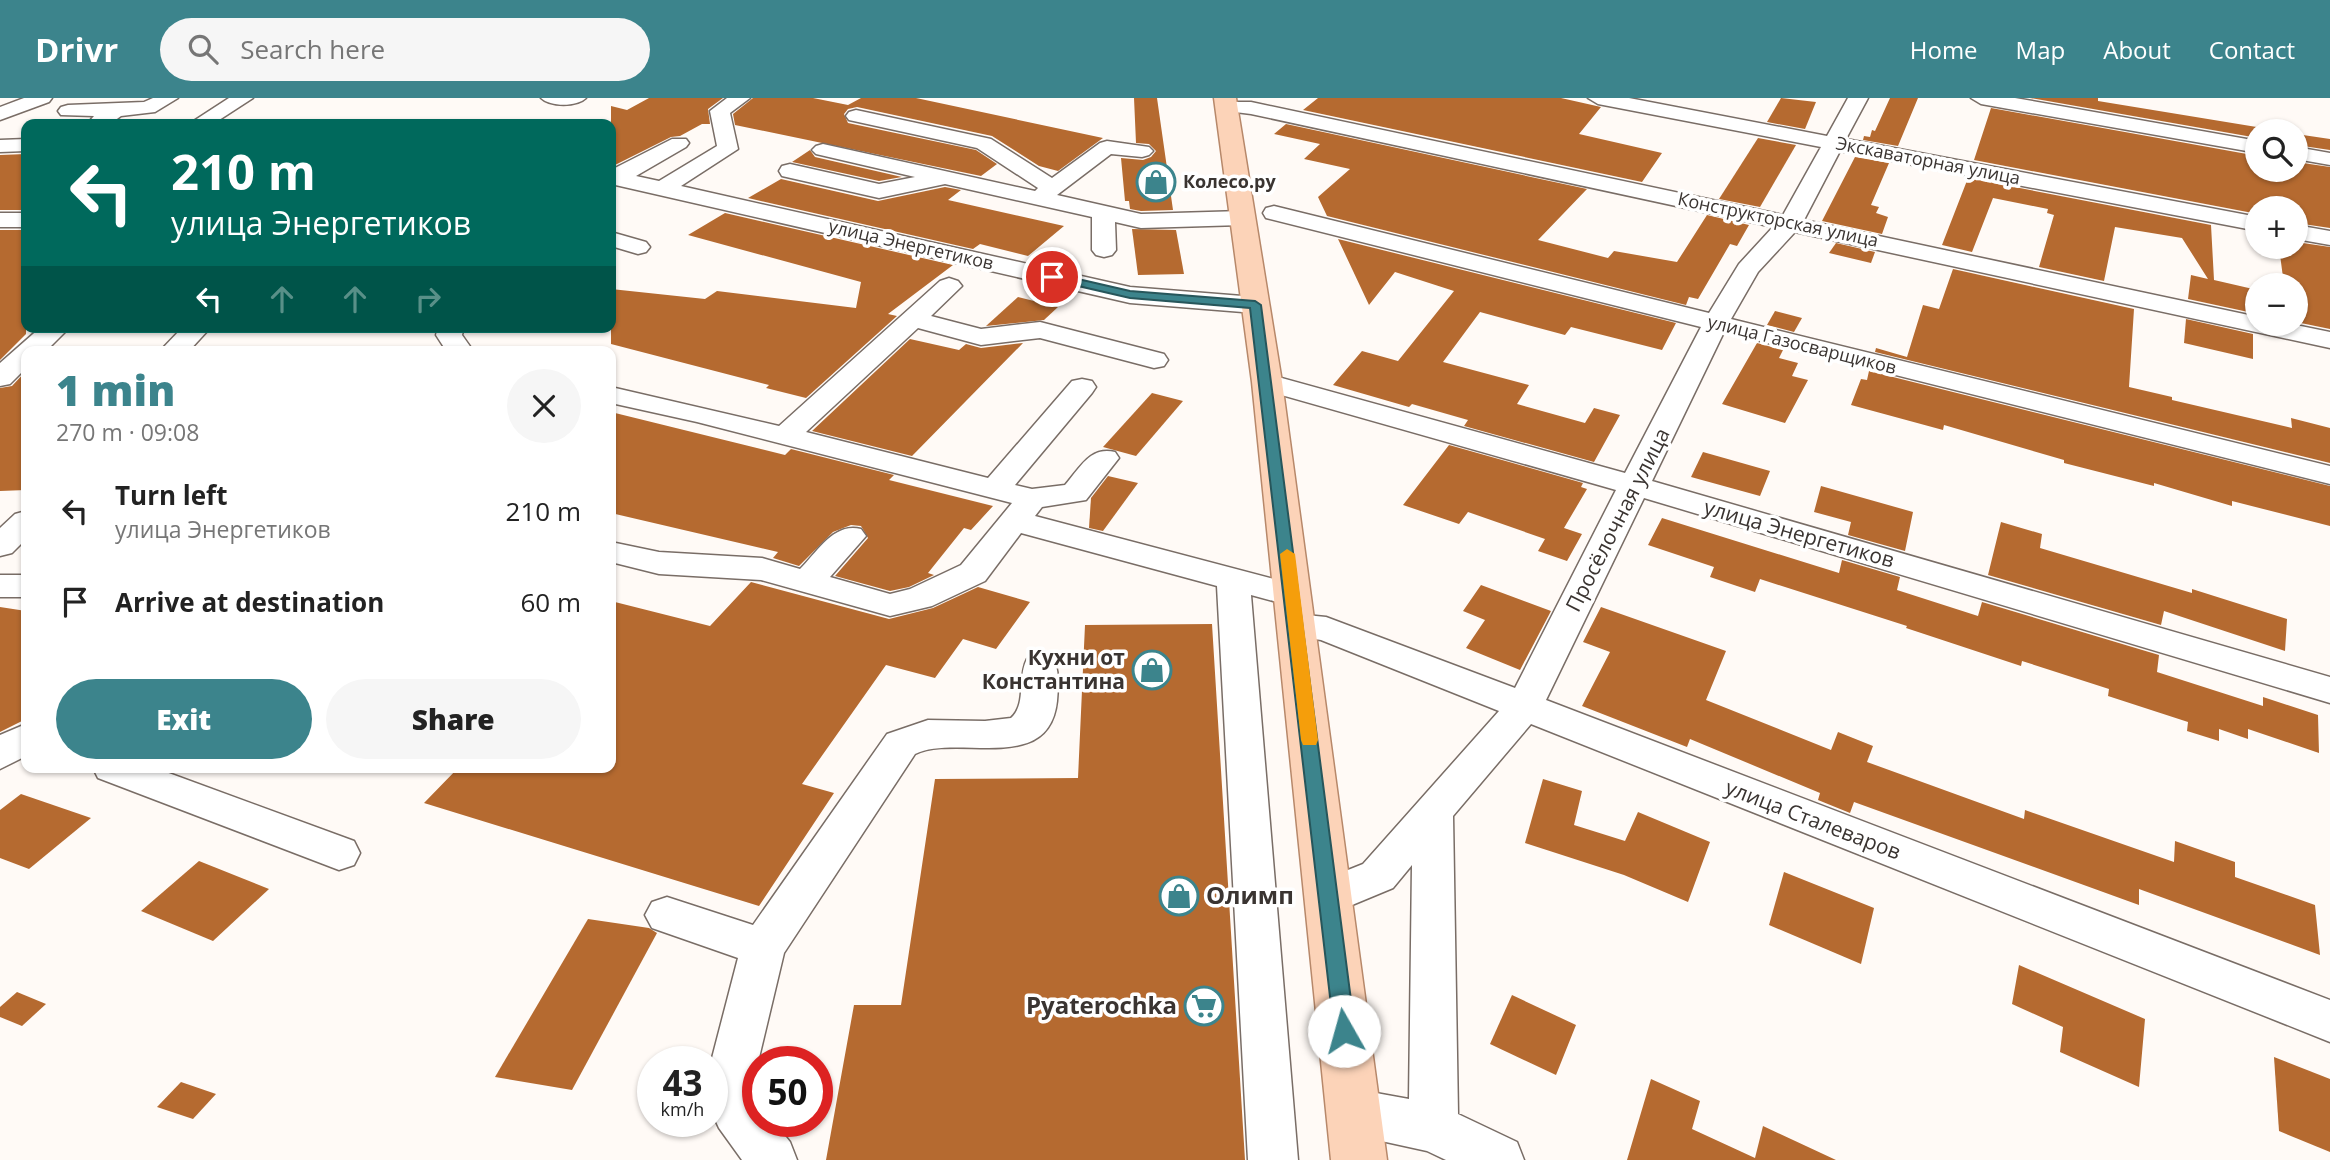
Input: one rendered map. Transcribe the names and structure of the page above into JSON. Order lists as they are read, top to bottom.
{
  "streets": {
    "street": [
      "Экскаваторная улица",
      "Конструкторская улица",
      "улица Энергетиков",
      "улица Газосварщиков",
      "Просёлочная улица",
      "улица Сталеваров"
    ]
  },
  "crossings": [
    ["Экскаваторная улица", "Просёлочная улица"],
    ["Конструкторская улица", "Просёлочная улица"],
    ["улица Энергетиков", "Просёлочная улица"],
    ["улица Газосварщиков", "Просёлочная улица"],
    ["Просёлочная улица", "улица Сталеваров"]
  ],
  "places": {
    "shop": ["Колесо.ру", "Кухни от Константина", "Олимп"],
    "supermarket": ["Pyaterochka"]
  },
  "page": {
    "header": "Drivr",
    "search": "Search here",
    "nav": [
      "Home",
      "Map",
      "About",
      "Contact"
    ],
    "map_buttons": ["+", "−"],
    "turn": ["210 m", "улица Энергетиков"],
    "heading": ["1 min", "270 m · 09:08"],
    "list": [
      {
        "name": "Turn left",
        "note": "улица Энергетиков",
        "value": "210 m"
      },
      {
        "name": "Arrive at destination",
        "value": "60 m"
      }
    ],
    "buttons": ["Exit", "Share"],
    "speed": "43 km/h",
    "limit": "50"
  }
}
